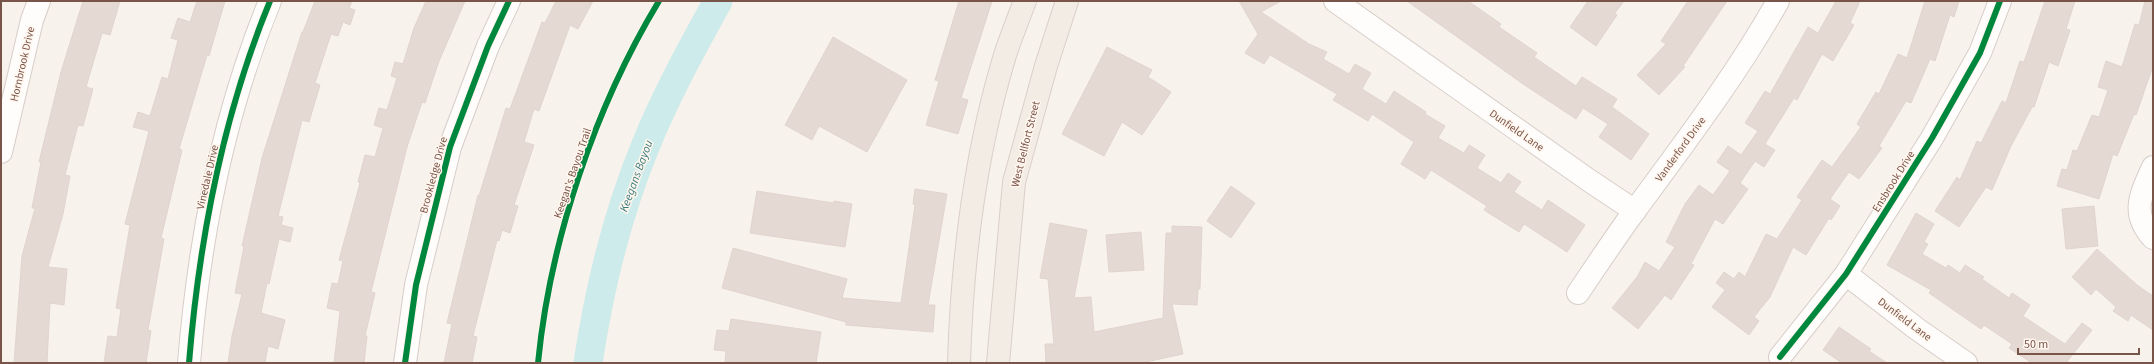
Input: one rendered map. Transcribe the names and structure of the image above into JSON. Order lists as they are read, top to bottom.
{
  "streets": {
    "main road": ["West Bellfort Street"],
    "street": [
      "Hornbrook Drive",
      "Dunfield Lane",
      "Vanderford Drive",
      "Brookledge Drive",
      "Vinedale Drive",
      "Ensbrook Drive"
    ],
    "cycle path": ["Keegan's Bayou Trail"]
  },
  "crossings": [
    ["Dunfield Lane", "Vanderford Drive"],
    ["Dunfield Lane", "Ensbrook Drive"]
  ],
  "water": ["Keegans Bayou"],
  "scale_bar": "50 m"
}
